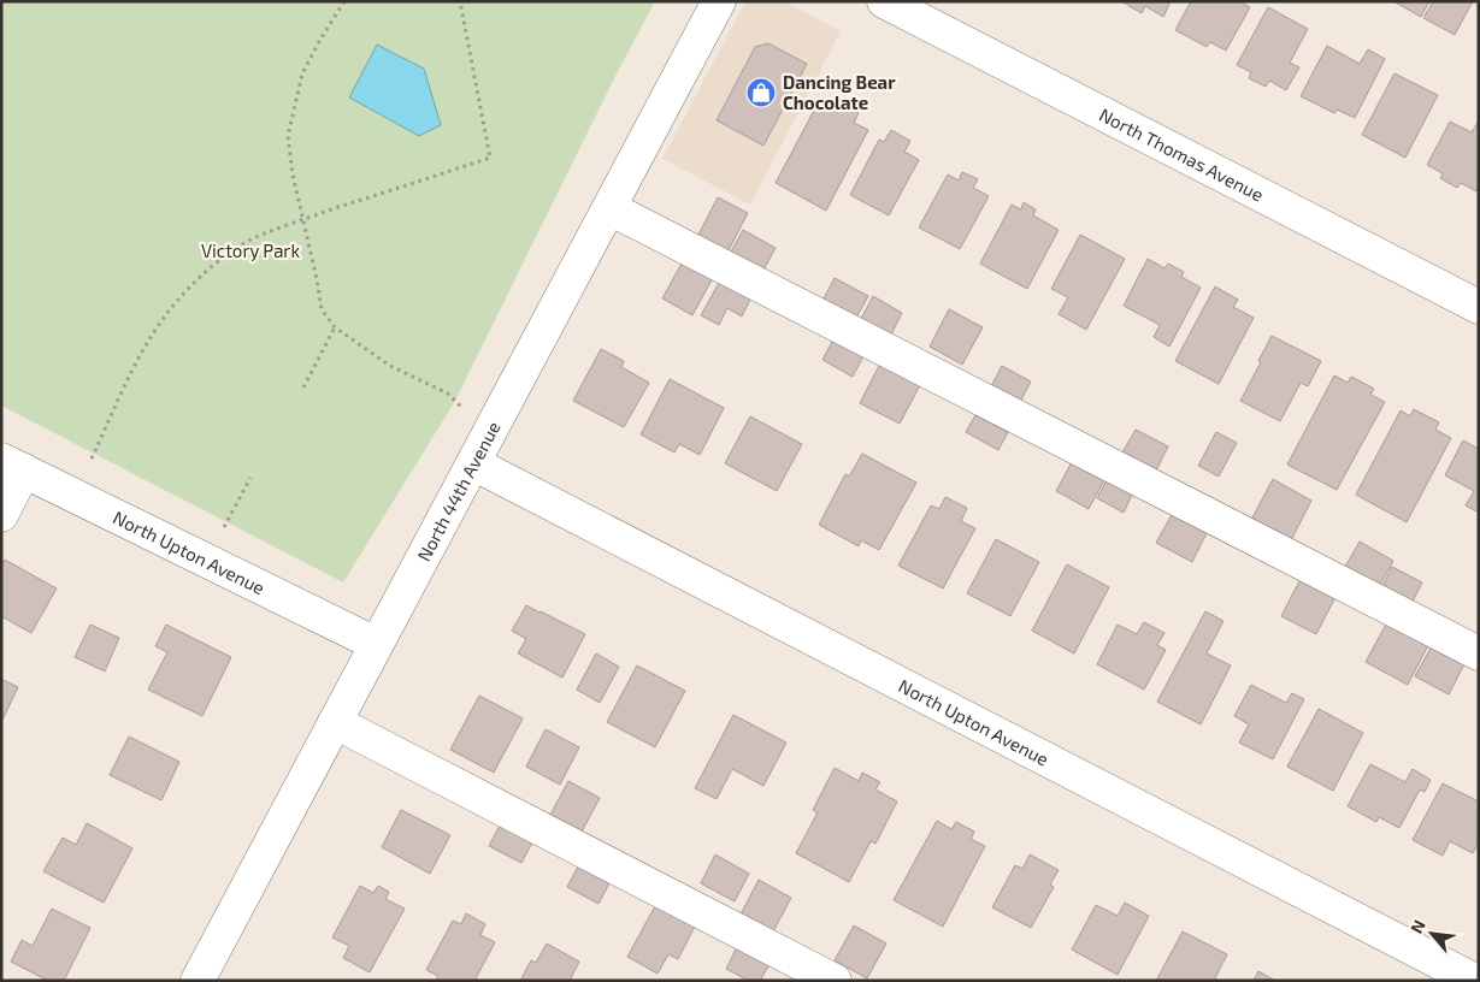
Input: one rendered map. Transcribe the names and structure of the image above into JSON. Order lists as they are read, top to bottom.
{
  "streets": {
    "street": ["North Thomas Avenue", "North 44th Avenue", "North Upton Avenue"]
  },
  "crossings": [
    ["North 44th Avenue", "North Upton Avenue"]
  ],
  "parks": ["Victory Park"],
  "places": {
    "shop": ["Dancing Bear Chocolate"]
  },
  "north": "top left"
}
